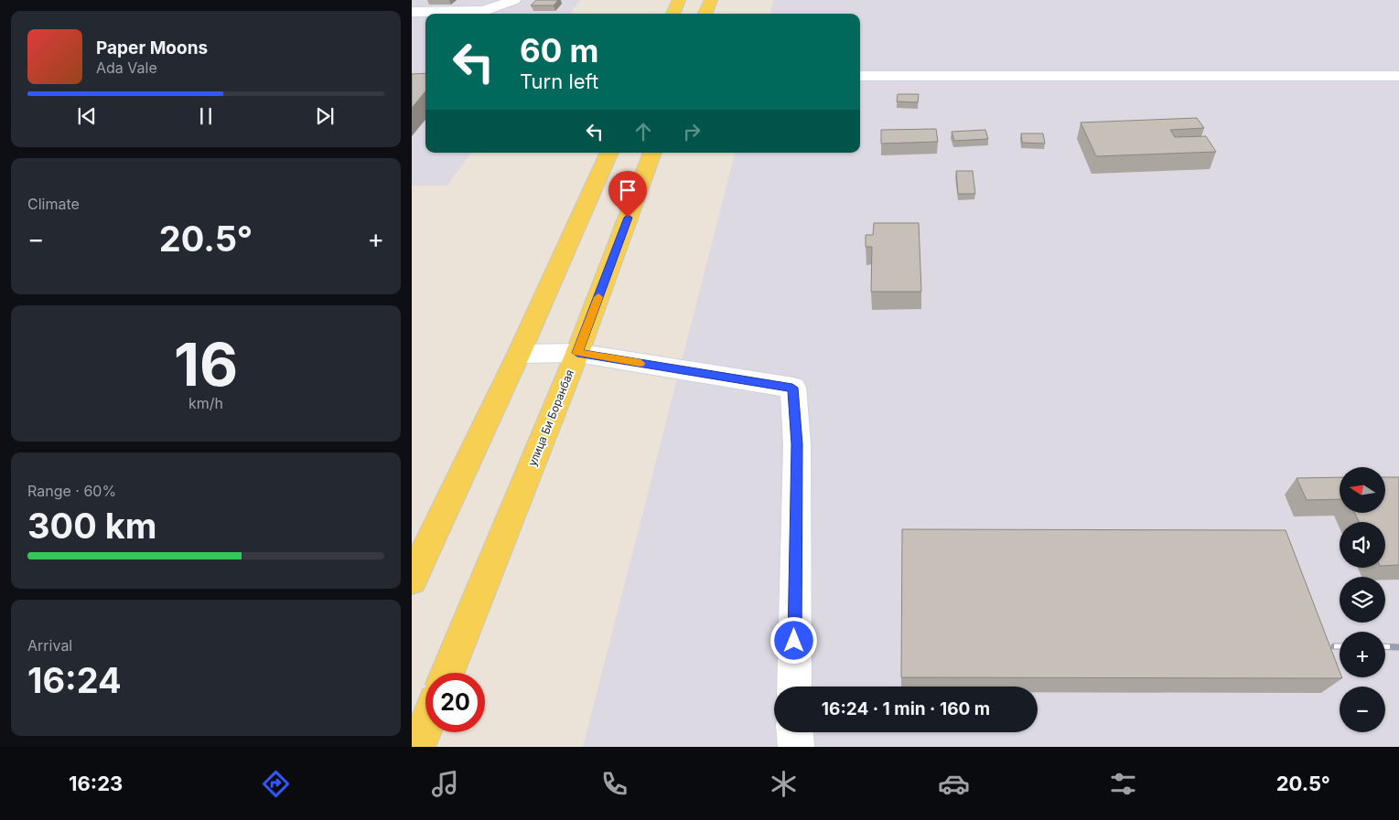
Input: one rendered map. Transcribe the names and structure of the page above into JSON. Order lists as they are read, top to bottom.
{
  "streets": {
    "main road": ["улица Би Боранбая"]
  },
  "north": "left",
  "page": {
    "turn": ["60 m", "Turn left"],
    "song": ["Paper Moons", "Ada Vale"],
    "tile": [
      "Climate",
      ["16", "km/h"],
      ["Range · 60%", "300 km"],
      ["Arrival", "16:24"]
    ],
    "heat": ["−", "20.5°", "+"],
    "map_buttons": ["+", "−"],
    "limit": "20",
    "trip": "16:24 · 1 min · 160 m",
    "tabs": ["16:23", "20.5°"]
  }
}
